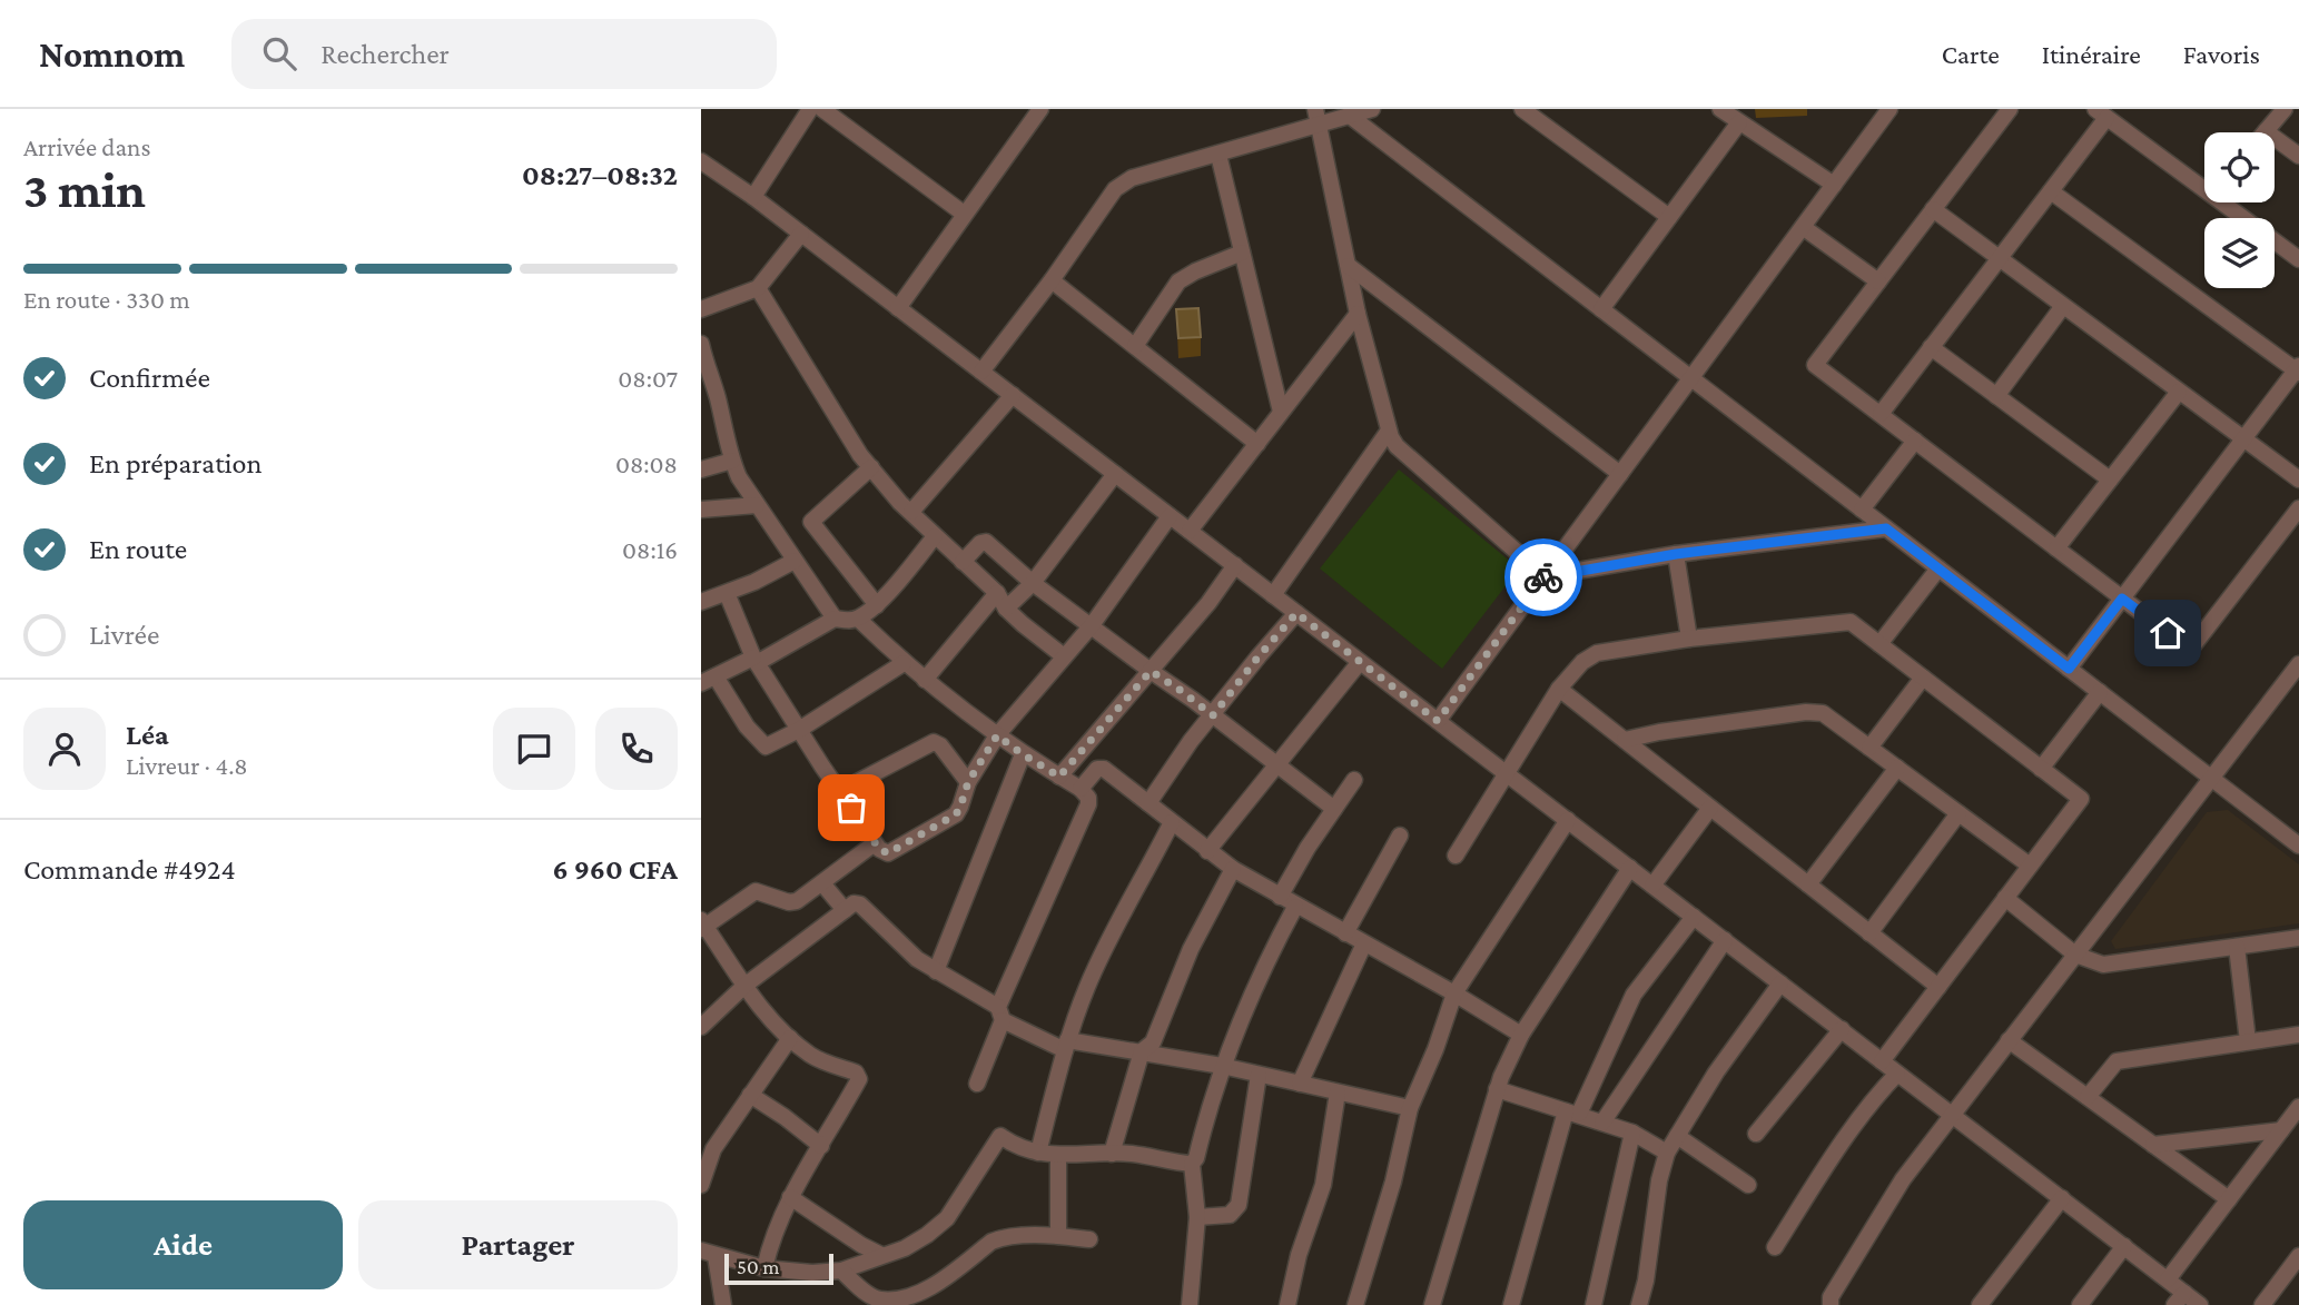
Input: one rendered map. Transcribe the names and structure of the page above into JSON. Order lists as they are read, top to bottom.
{
  "scale_bar": "50 m",
  "page": {
    "header": "Nomnom",
    "search": "Rechercher",
    "nav": ["Carte", "Itinéraire", "Favoris"],
    "heading": ["3 min", "Arrivée dans", "08:27–08:32"],
    "panel": [
      "Léa",
      "Livreur · 4.8",
      "Commande #4924",
      "6 960 CFA"
    ],
    "bar": "En route · 330 m",
    "list": [
      ["Confirmée", "08:07"],
      ["En préparation", "08:08"],
      ["En route", "08:16"],
      "Livrée"
    ],
    "buttons": ["Aide", "Partager"],
    "scale": "50 m"
  }
}
